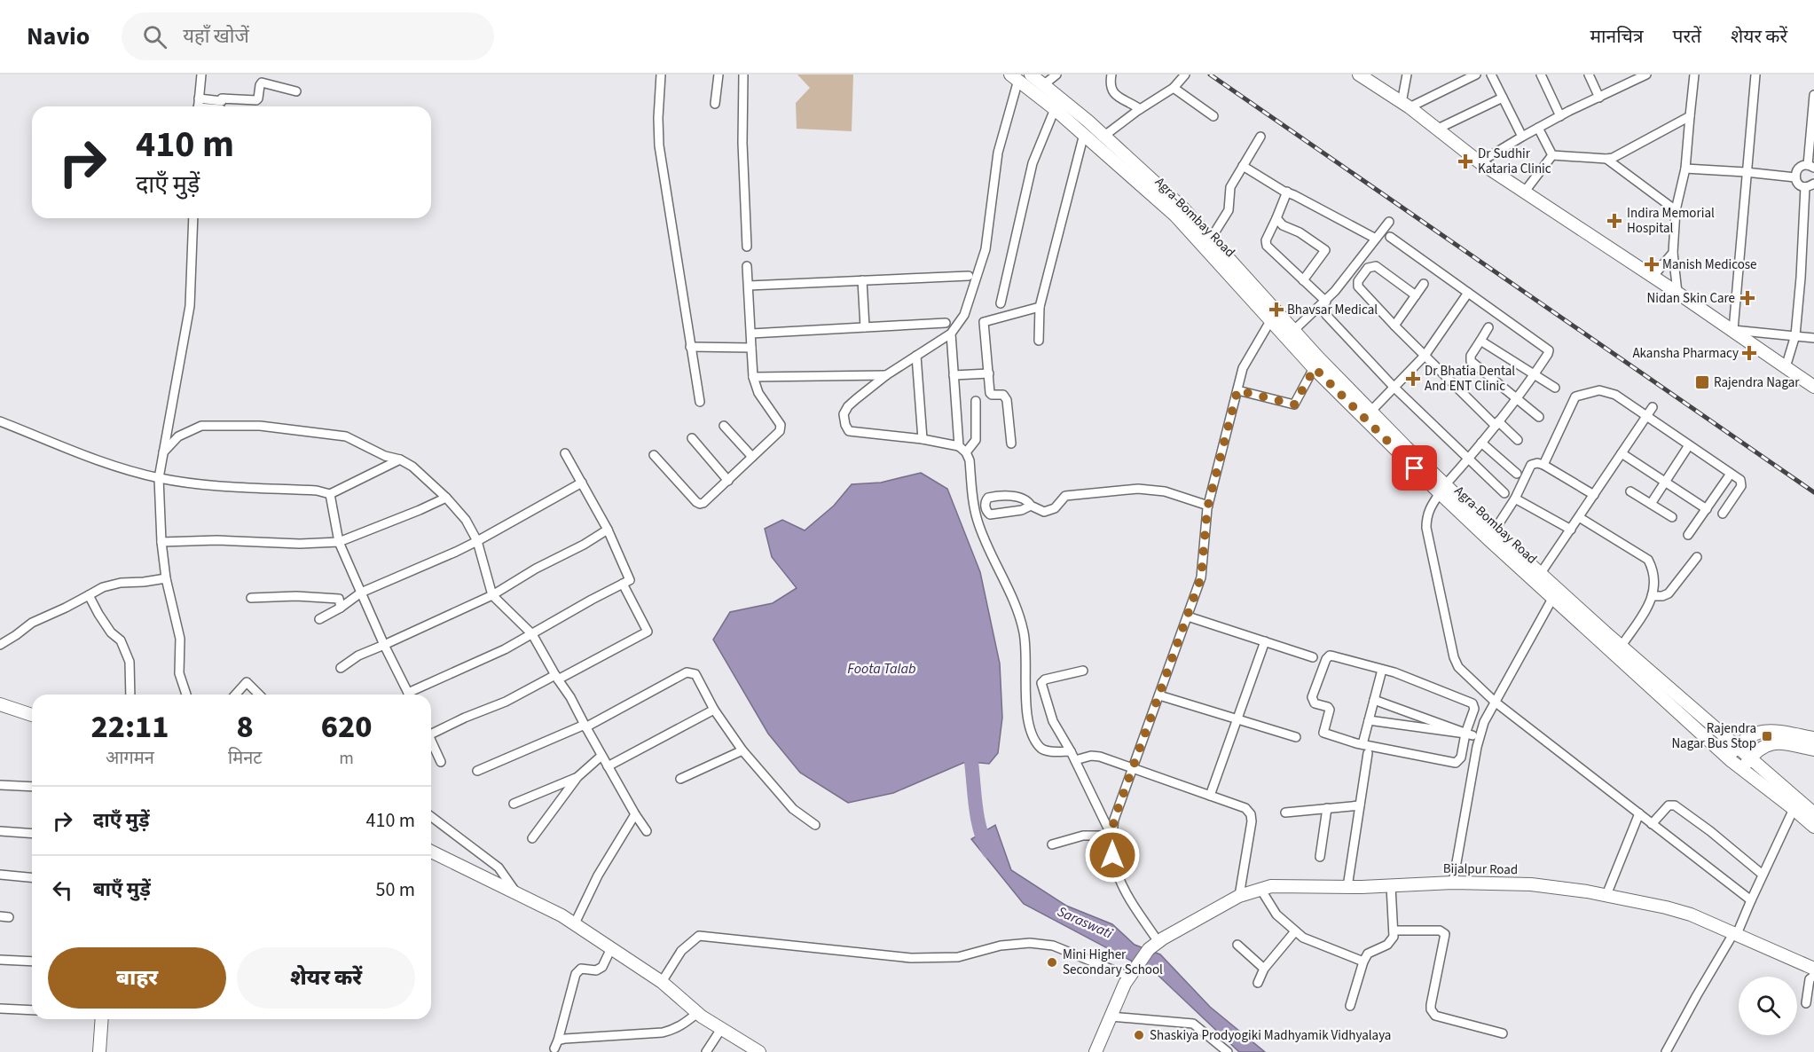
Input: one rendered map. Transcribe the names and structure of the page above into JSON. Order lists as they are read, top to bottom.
{
  "streets": {
    "main road": ["Agra-Bombay Road", "Bijalpur Road"]
  },
  "water": ["Foota Talab", "Saraswati"],
  "places": {
    "health": [
      "Dr Sudhir Kataria Clinic",
      "Indira Memorial Hospital",
      "Manish Medicose",
      "Nidan Skin Care",
      "Bhavsar Medical",
      "Akansha Pharmacy",
      "Dr Bhatia Dental And ENT Clinic"
    ],
    "transit": ["Rajendra Nagar", "Rajendra Nagar Bus Stop"],
    "other": ["Mini Higher Secondary School", "Shaskiya Prodyogiki Madhyamik Vidhyalaya"]
  },
  "page": {
    "header": "Navio",
    "search": "यहाँ खोजें",
    "nav": ["मानचित्र", "परतें", "शेयर करें"],
    "turn": ["410 m", "दाएँ मुड़ें"],
    "eta": [
      "22:11",
      "आगमन",
      "8",
      "मिनट",
      "620",
      "m"
    ],
    "list": [
      {
        "name": "दाएँ मुड़ें",
        "value": "410 m"
      },
      {
        "name": "बाएँ मुड़ें",
        "value": "50 m"
      }
    ],
    "buttons": ["बाहर", "शेयर करें"]
  }
}
